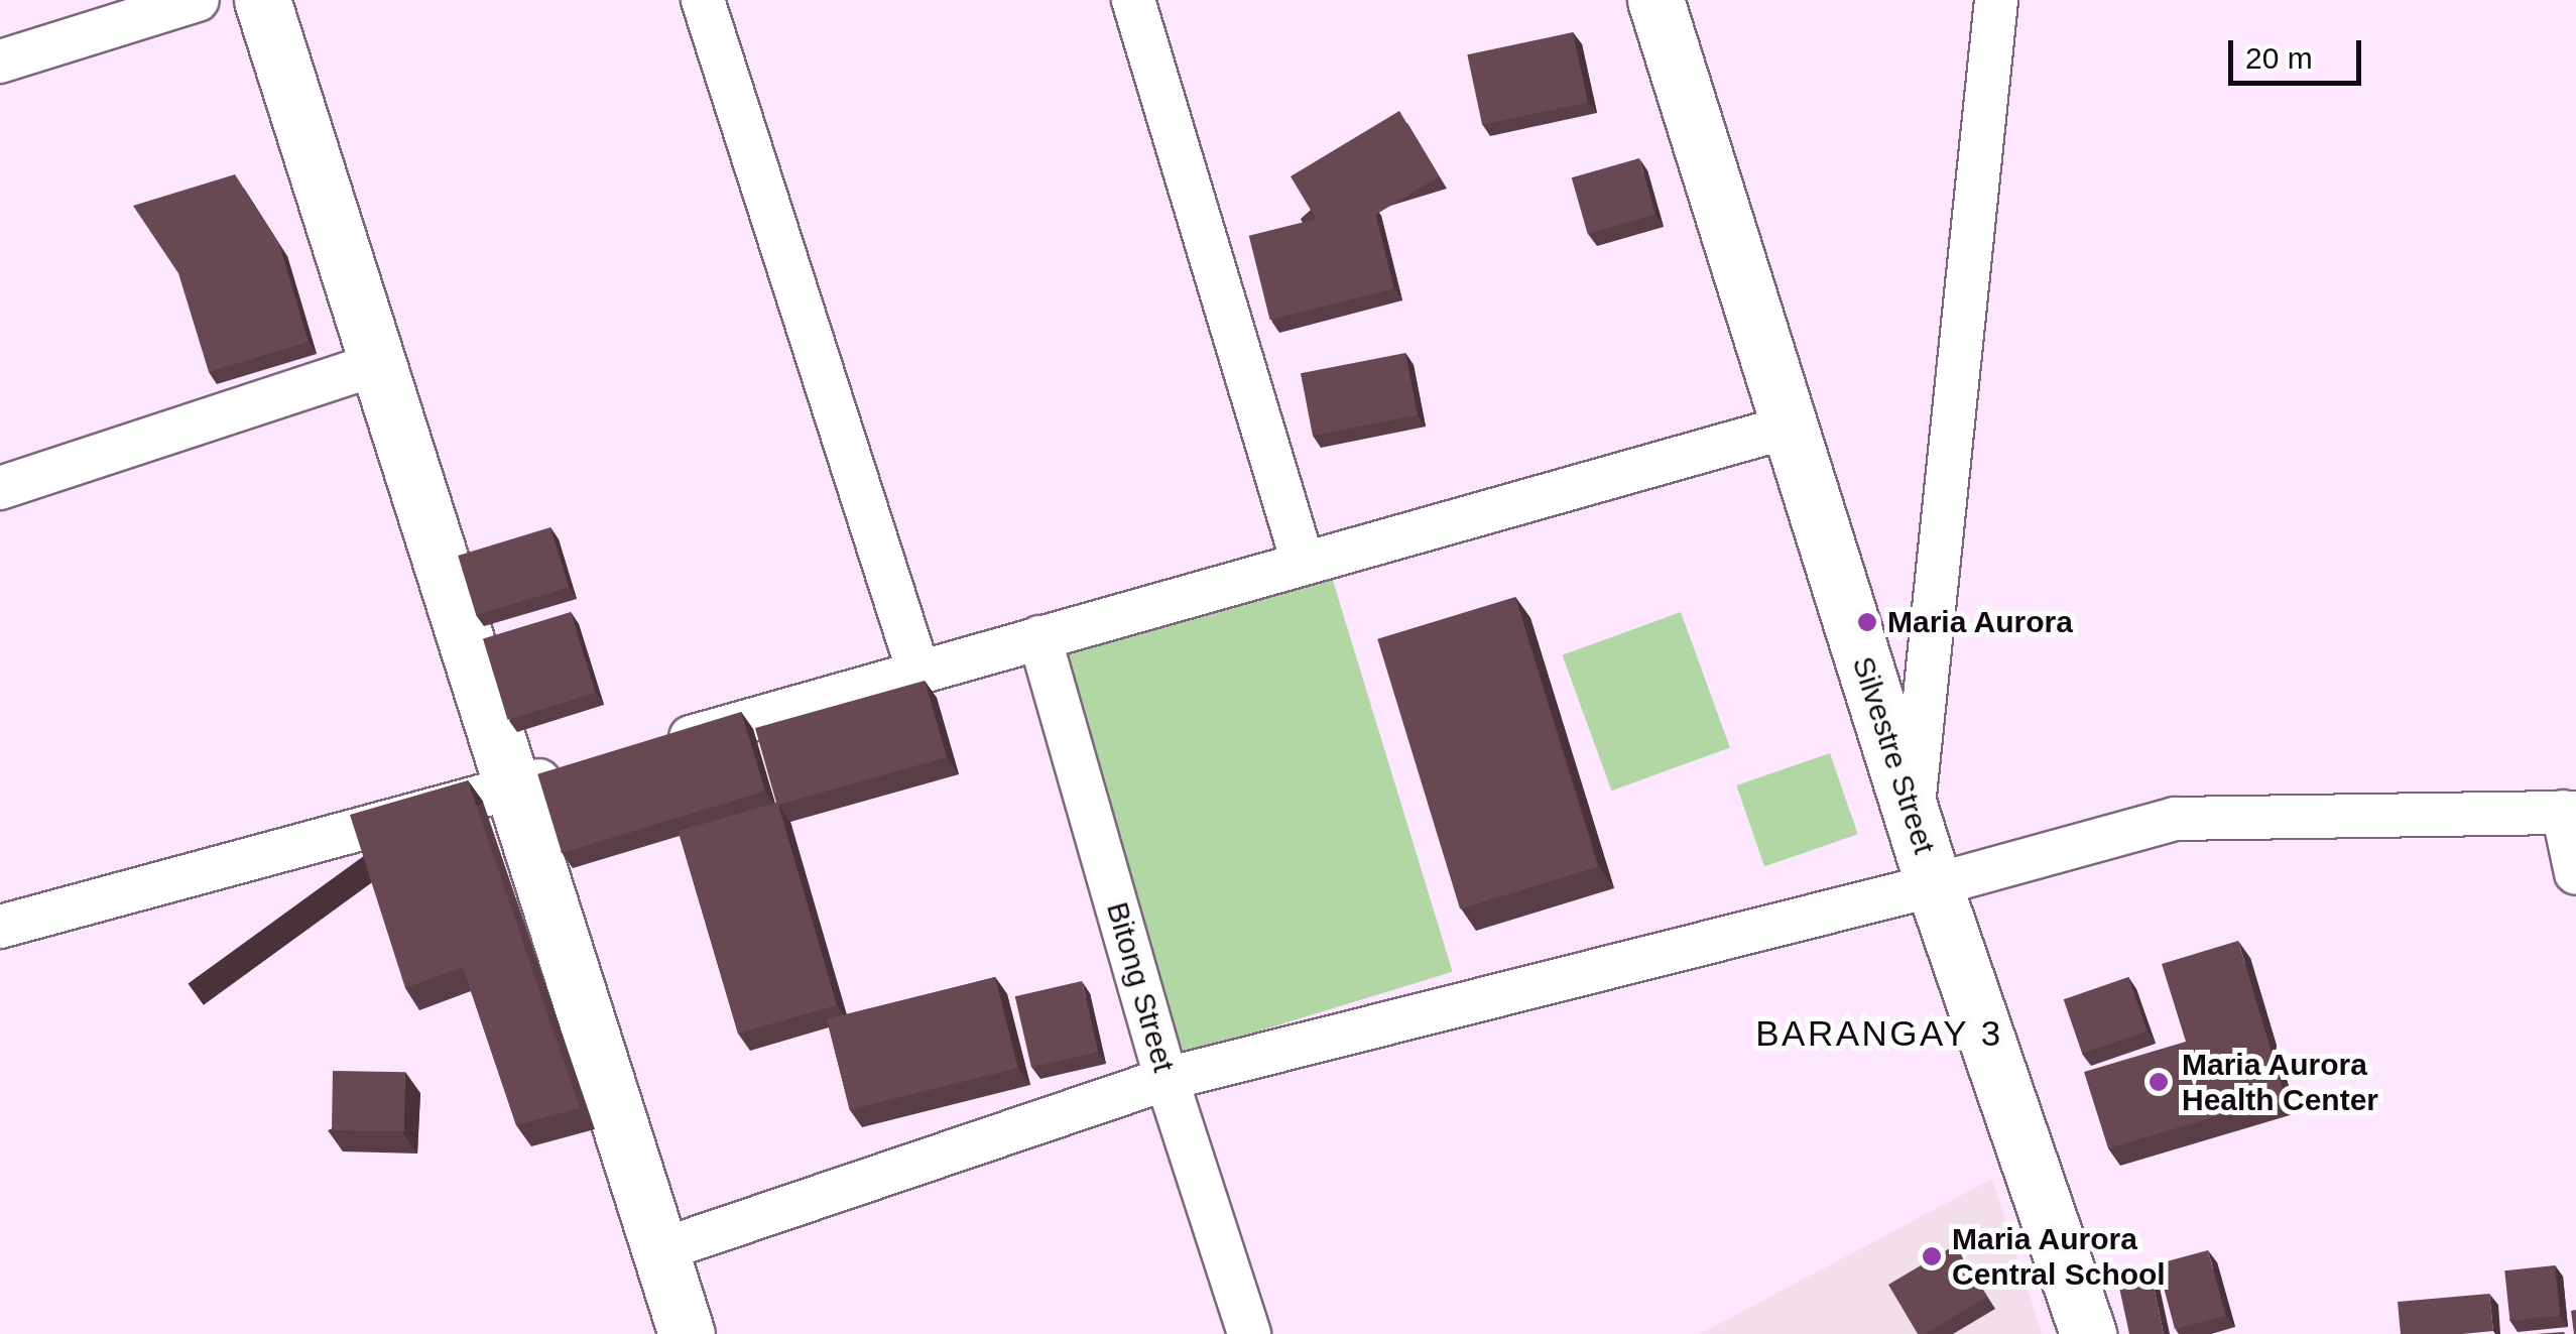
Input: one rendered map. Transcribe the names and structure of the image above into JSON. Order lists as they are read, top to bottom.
{
  "streets": {
    "main road": ["Silvestre Street"],
    "street": ["Bitong Street"]
  },
  "districts": ["BARANGAY 3"],
  "places": ["Maria Aurora", "Maria Aurora Health Center", "Maria Aurora Central School"],
  "scale_bar": "20 m"
}
